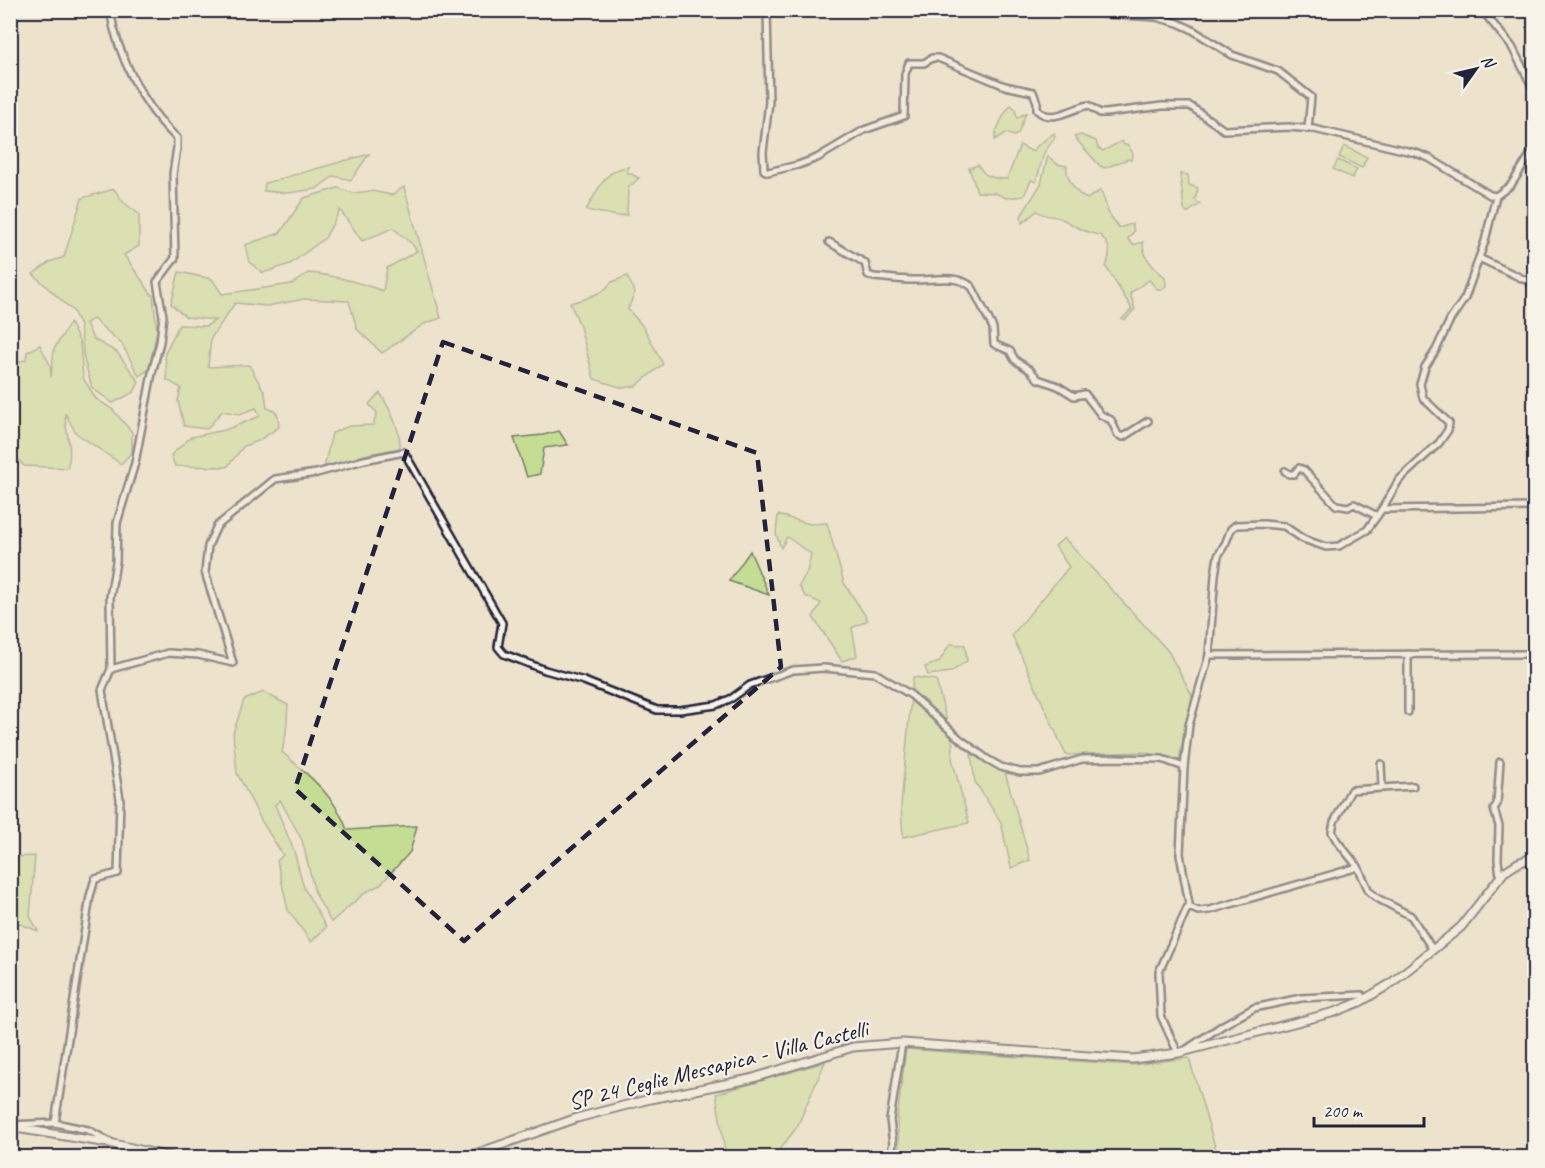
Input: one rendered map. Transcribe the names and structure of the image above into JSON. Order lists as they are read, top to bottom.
{
  "streets": {
    "main road": ["SP 24 Ceglie Messapica - Villa Castelli"]
  },
  "scale_bar": "200 m",
  "north": "top right"
}
